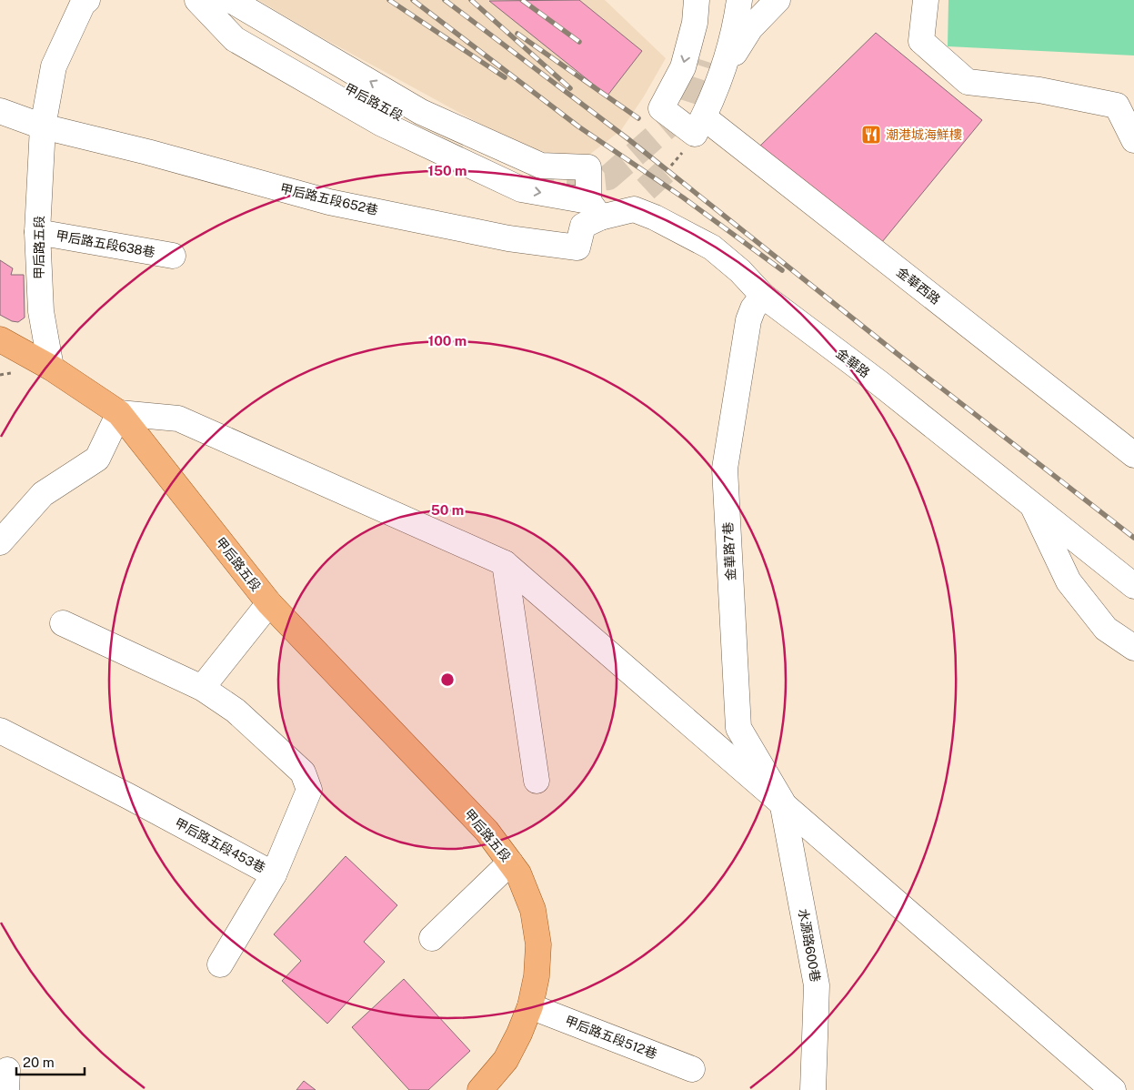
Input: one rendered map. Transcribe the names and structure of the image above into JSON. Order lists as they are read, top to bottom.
{
  "streets": {
    "main road": ["甲后路五段"],
    "street": [
      "甲后路五段652巷",
      "甲后路五段638巷",
      "金華西路",
      "金華路",
      "金華路7巷",
      "甲后路五段453巷",
      "水源路600巷",
      "甲后路五段512巷"
    ]
  },
  "crossings": [
    ["甲后路五段", "甲后路五段652巷"],
    ["甲后路五段", "甲后路五段638巷"],
    ["甲后路五段", "甲后路五段512巷"],
    ["甲后路五段652巷", "金華路"],
    ["金華路", "金華路7巷"],
    ["金華路7巷", "水源路600巷"]
  ],
  "places": {
    "restaurant": ["潮港城海鮮樓"]
  },
  "scale_bar": "20 m",
  "rings": ["150 m", "100 m", "50 m"]
}
